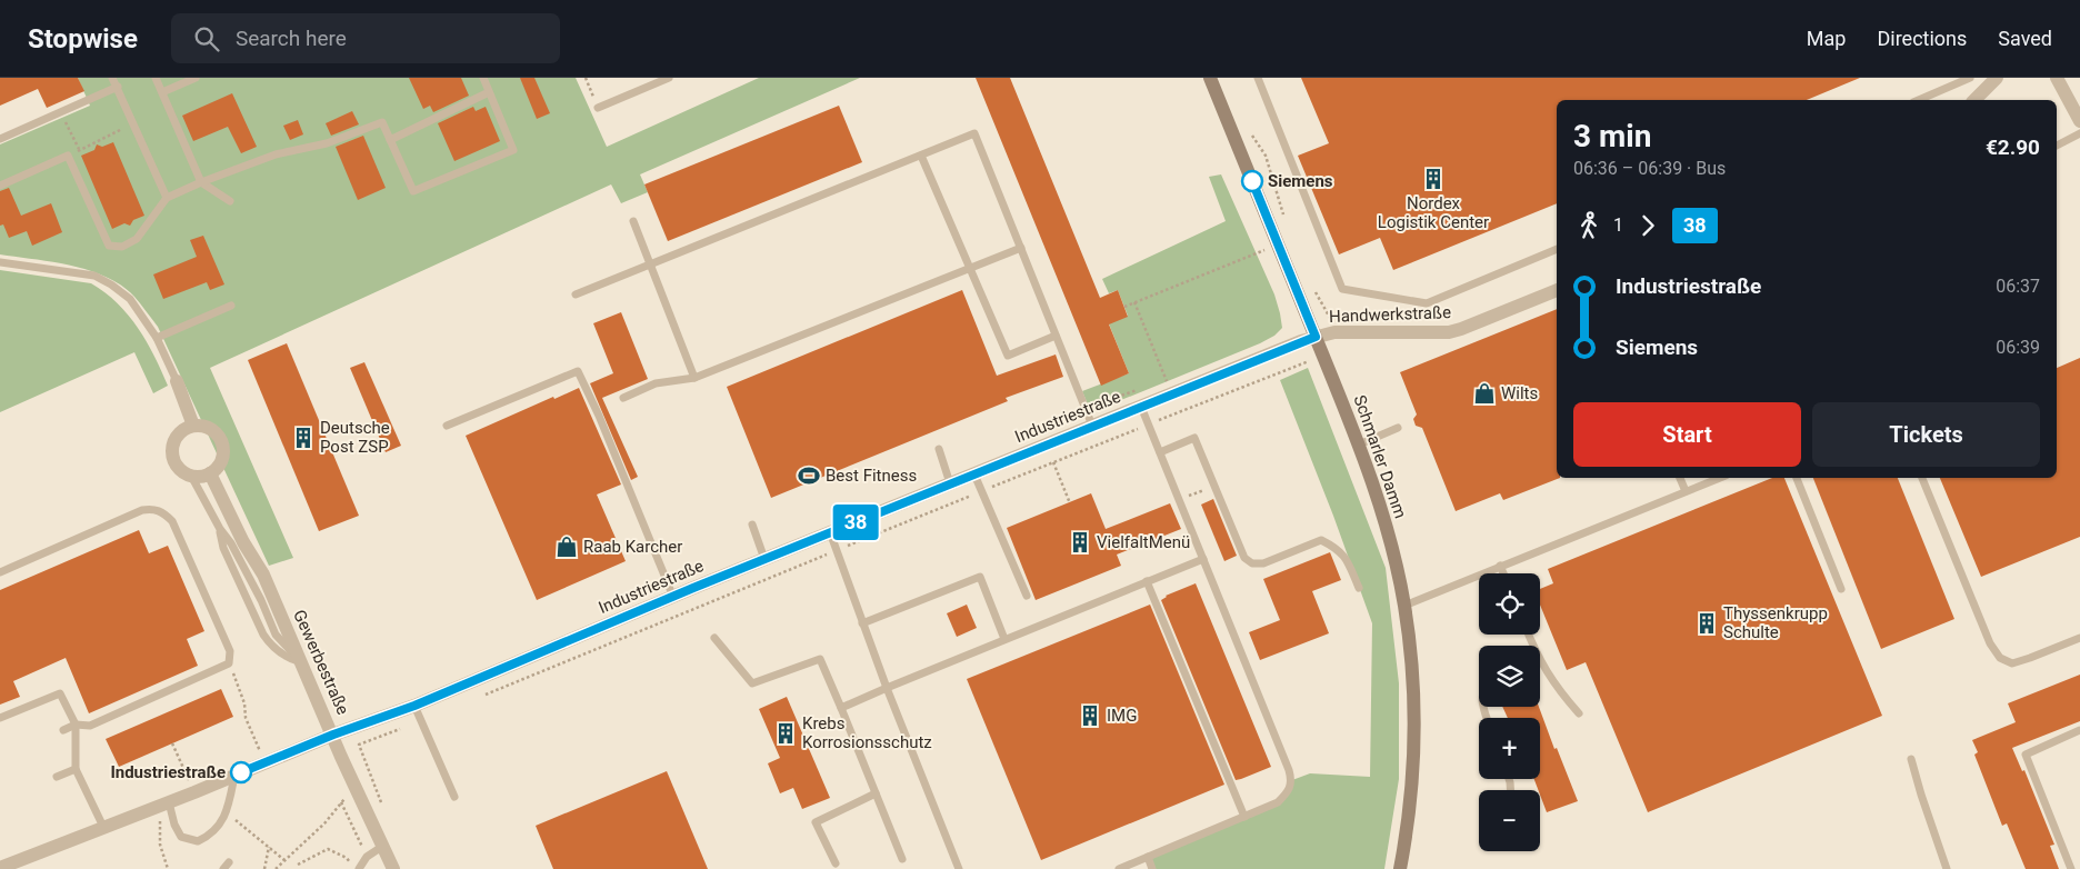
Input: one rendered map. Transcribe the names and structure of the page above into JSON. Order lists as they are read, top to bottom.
{
  "streets": {
    "street": [
      "Handwerkstraße",
      "Industriestraße",
      "Schmarler Damm",
      "Gewerbestraße"
    ]
  },
  "crossings": [
    ["Handwerkstraße", "Industriestraße"],
    ["Handwerkstraße", "Schmarler Damm"],
    ["Industriestraße", "Schmarler Damm"],
    ["Industriestraße", "Gewerbestraße"]
  ],
  "places": {
    "building": [
      "Nordex Logistik Center",
      "Deutsche Post ZSP",
      "VielfaltMenü",
      "Thyssenkrupp Schulte",
      "IMG",
      "Krebs Korrosionsschutz"
    ],
    "other": ["Siemens", "Industriestraße"],
    "shop": ["Wilts", "Raab Karcher"],
    "sports": ["Best Fitness"]
  },
  "lines": ["bus line 38"],
  "page": {
    "header": "Stopwise",
    "search": "Search here",
    "nav": ["Map", "Directions", "Saved"],
    "on_map": "38",
    "heading": ["3 min", "06:36 – 06:39 · Bus", "€2.90"],
    "legs": ["1", "38"],
    "list": [
      {
        "name": "Industriestraße",
        "value": "06:37"
      },
      {
        "name": "Siemens",
        "value": "06:39"
      }
    ],
    "buttons": ["Start", "Tickets"],
    "map_buttons": ["+", "−"]
  }
}
